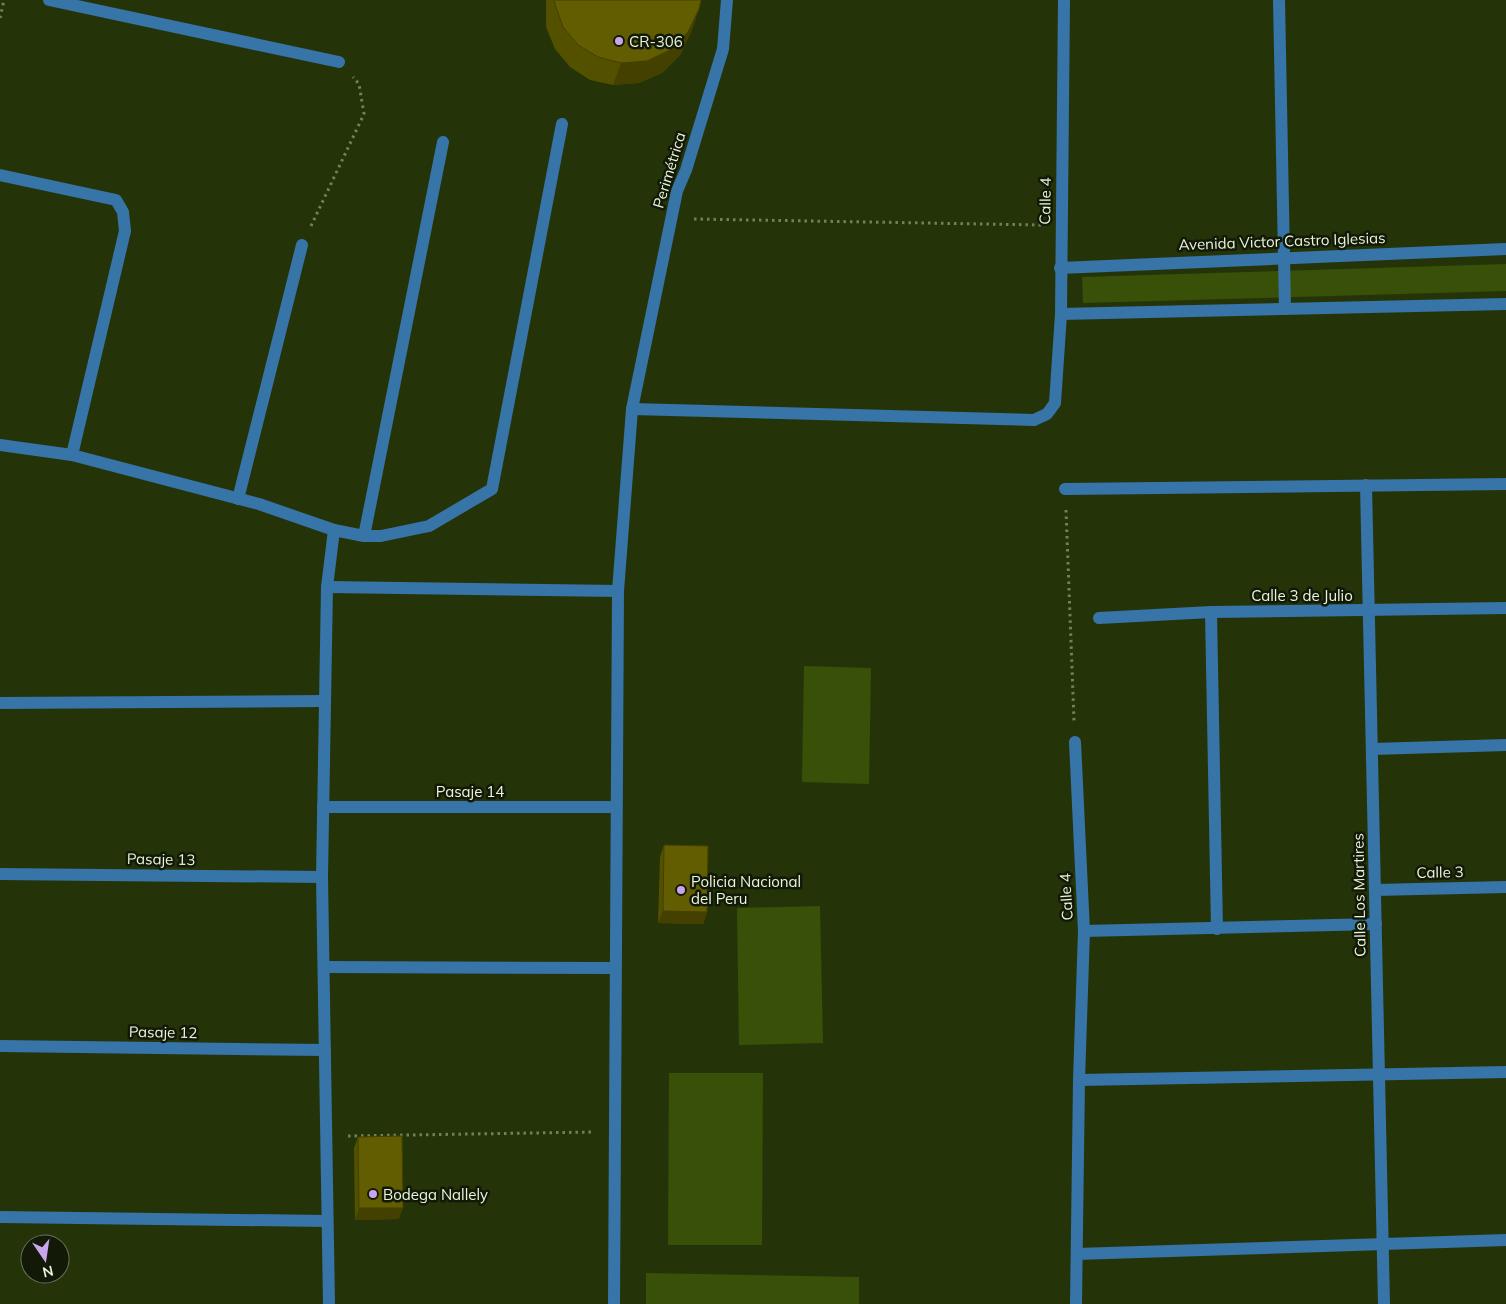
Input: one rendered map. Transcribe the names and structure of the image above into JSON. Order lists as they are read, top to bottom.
{
  "streets": {
    "street": [
      "Perimétrica",
      "Calle 4",
      "Avenida Victor Castro Iglesias",
      "Calle 3 de Julio",
      "Pasaje 14",
      "Pasaje 13",
      "Calle 3",
      "Calle Los Martires",
      "Pasaje 12"
    ]
  },
  "crossings": [
    ["Perimétrica", "Calle 4"],
    ["Perimétrica", "Pasaje 14"],
    ["Calle 4", "Avenida Victor Castro Iglesias"],
    ["Calle 3 de Julio", "Calle Los Martires"],
    ["Calle 3", "Calle Los Martires"]
  ],
  "places": ["CR-306", "Policia Nacional del Peru", "Bodega Nallely"],
  "north": "bottom"
}
